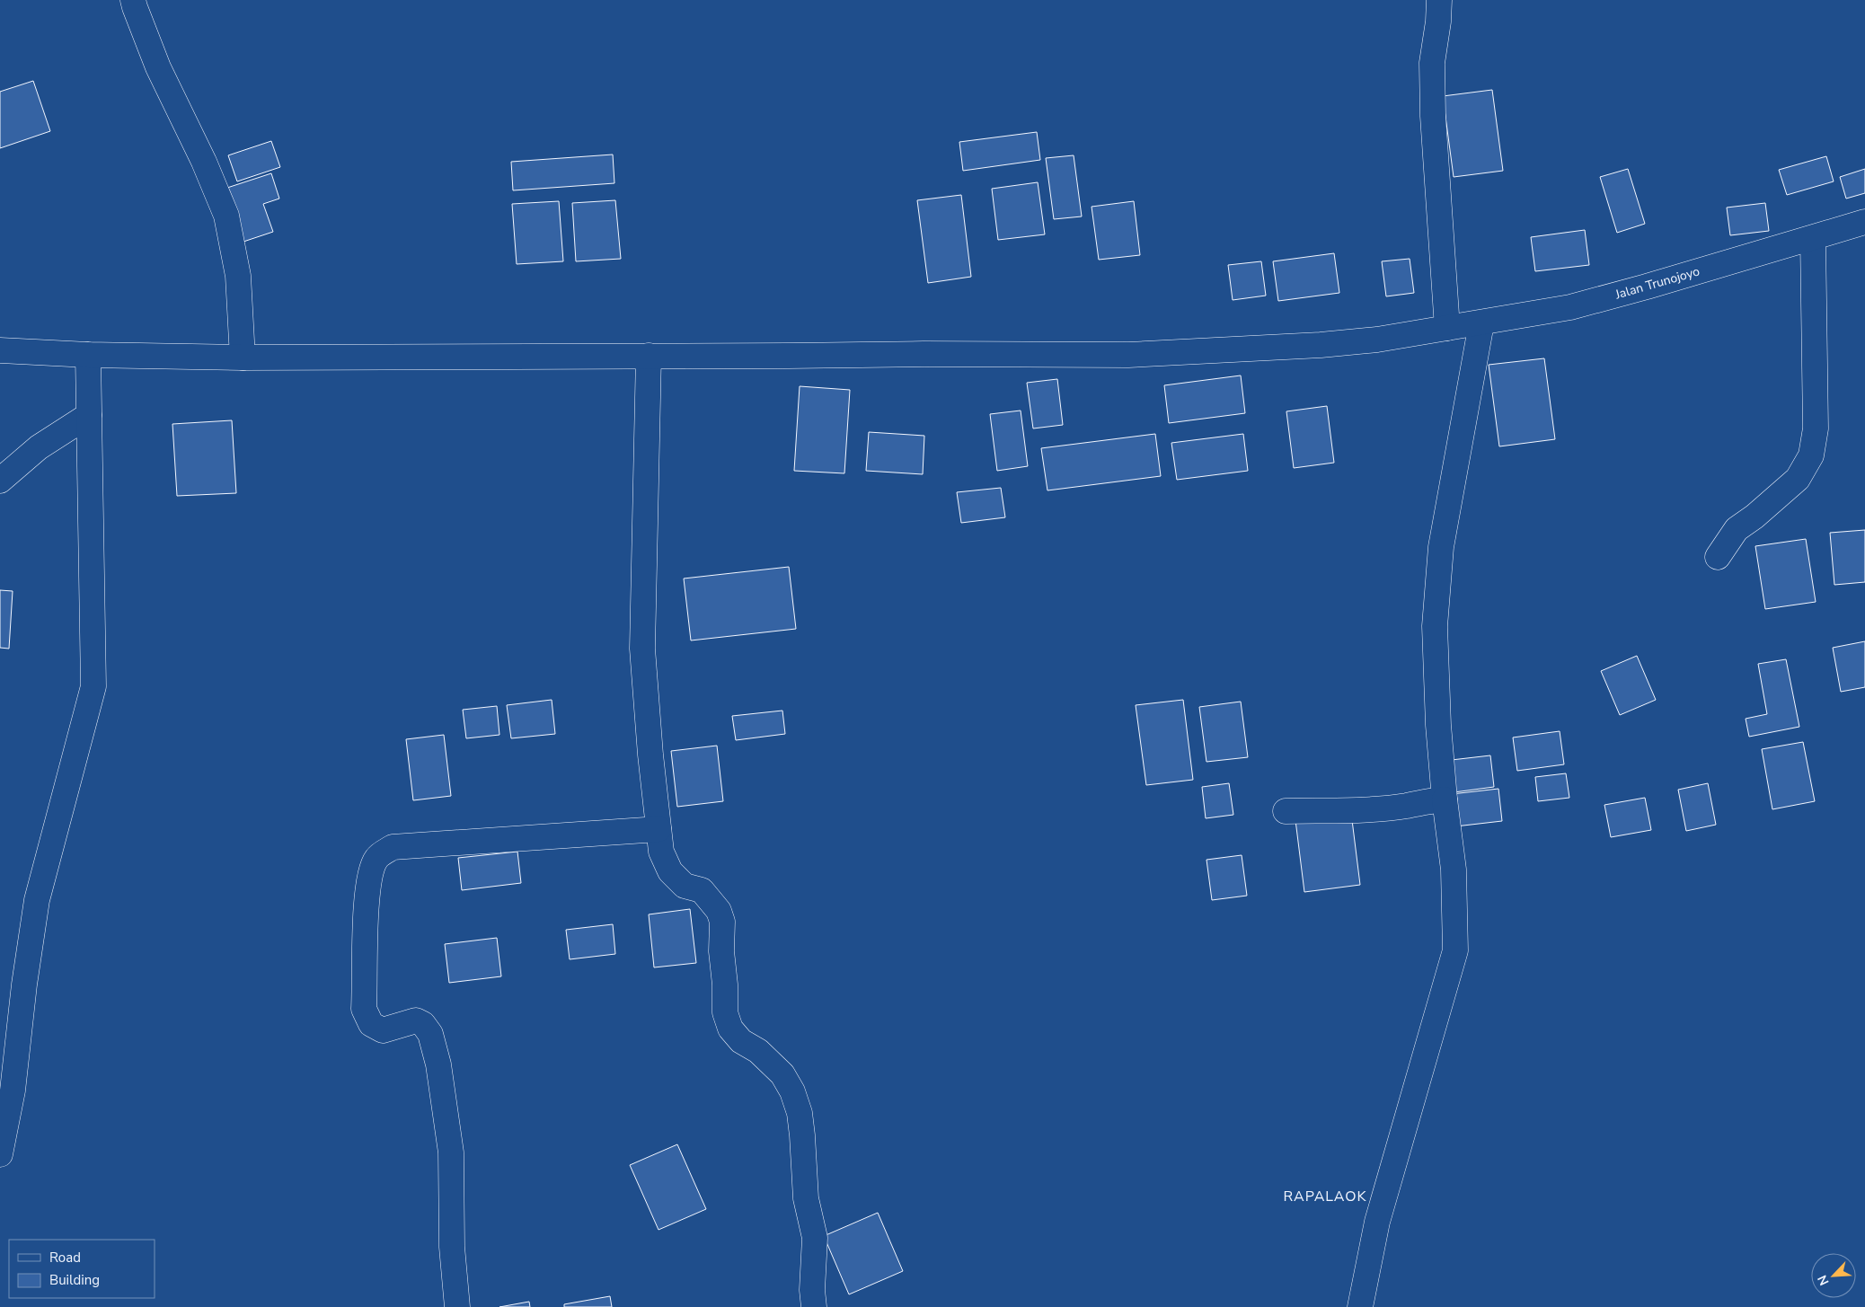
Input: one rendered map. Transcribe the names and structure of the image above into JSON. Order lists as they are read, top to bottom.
{
  "streets": {
    "street": ["Jalan Trunojoyo"]
  },
  "districts": ["RAPALAOK"],
  "legend": ["Road", "Building"],
  "north": "bottom left"
}
